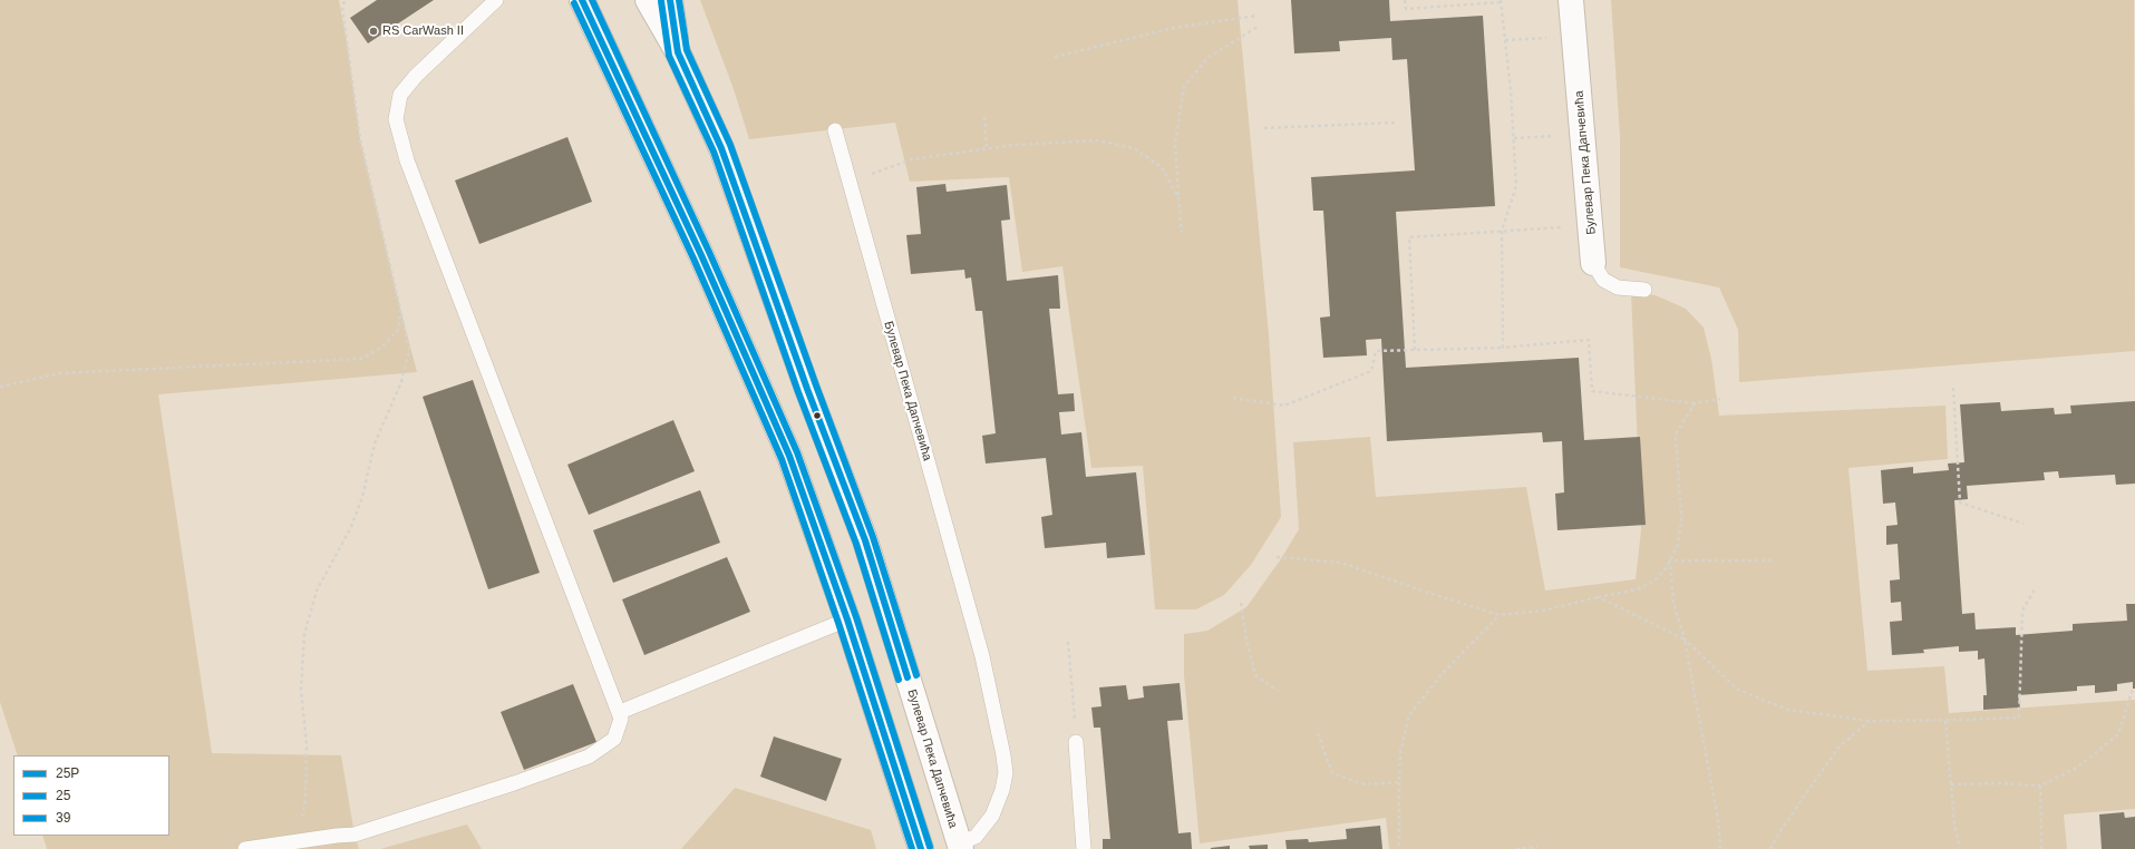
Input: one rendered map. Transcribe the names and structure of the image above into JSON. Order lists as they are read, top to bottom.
{
  "streets": {
    "street": ["Булевар Пека Дапчевића"]
  },
  "places": ["RS CarWash II"],
  "lines": ["transit line 25P", "transit line 39", "transit line 25"],
  "legend": ["25P", "25", "39"]
}
